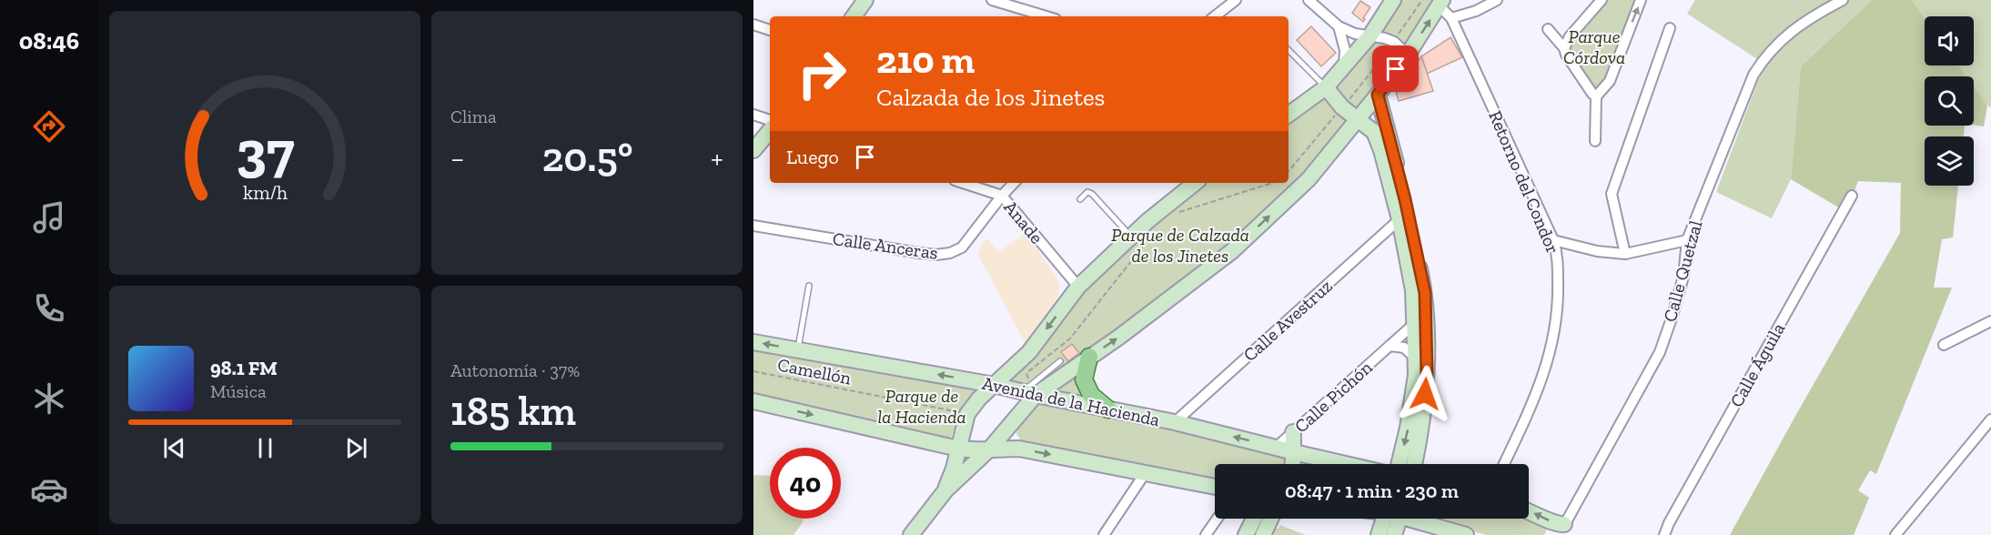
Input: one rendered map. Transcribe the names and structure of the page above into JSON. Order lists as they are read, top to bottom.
{
  "streets": {
    "main road": ["Avenida de la Hacienda"],
    "street": [
      "Retorno del Condor",
      "Anade",
      "Calle Anceras",
      "Calle Quetzal",
      "Calle Avestruz",
      "Calle Águila",
      "Calle Pichón"
    ],
    "path": ["Camellón"]
  },
  "crossings": [
    ["Anade", "Calle Anceras"],
    ["Calle Avestruz", "Avenida de la Hacienda"],
    ["Calle Pichón", "Avenida de la Hacienda"]
  ],
  "parks": ["Parque Córdova", "Parque de Calzada de los Jinetes", "Parque de la Hacienda"],
  "page": {
    "tabs": "08:46",
    "tile": [
      "Clima",
      ["Autonomía · 37%", "185 km"]
    ],
    "turn": ["210 m", "Calzada de los Jinetes"],
    "then": "Luego",
    "heat": ["−", "20.5°", "+"],
    "song": ["98.1 FM", "Música"],
    "limit": "40",
    "trip": "08:47 · 1 min · 230 m",
    "gauge": ["37", "km/h"]
  }
}
